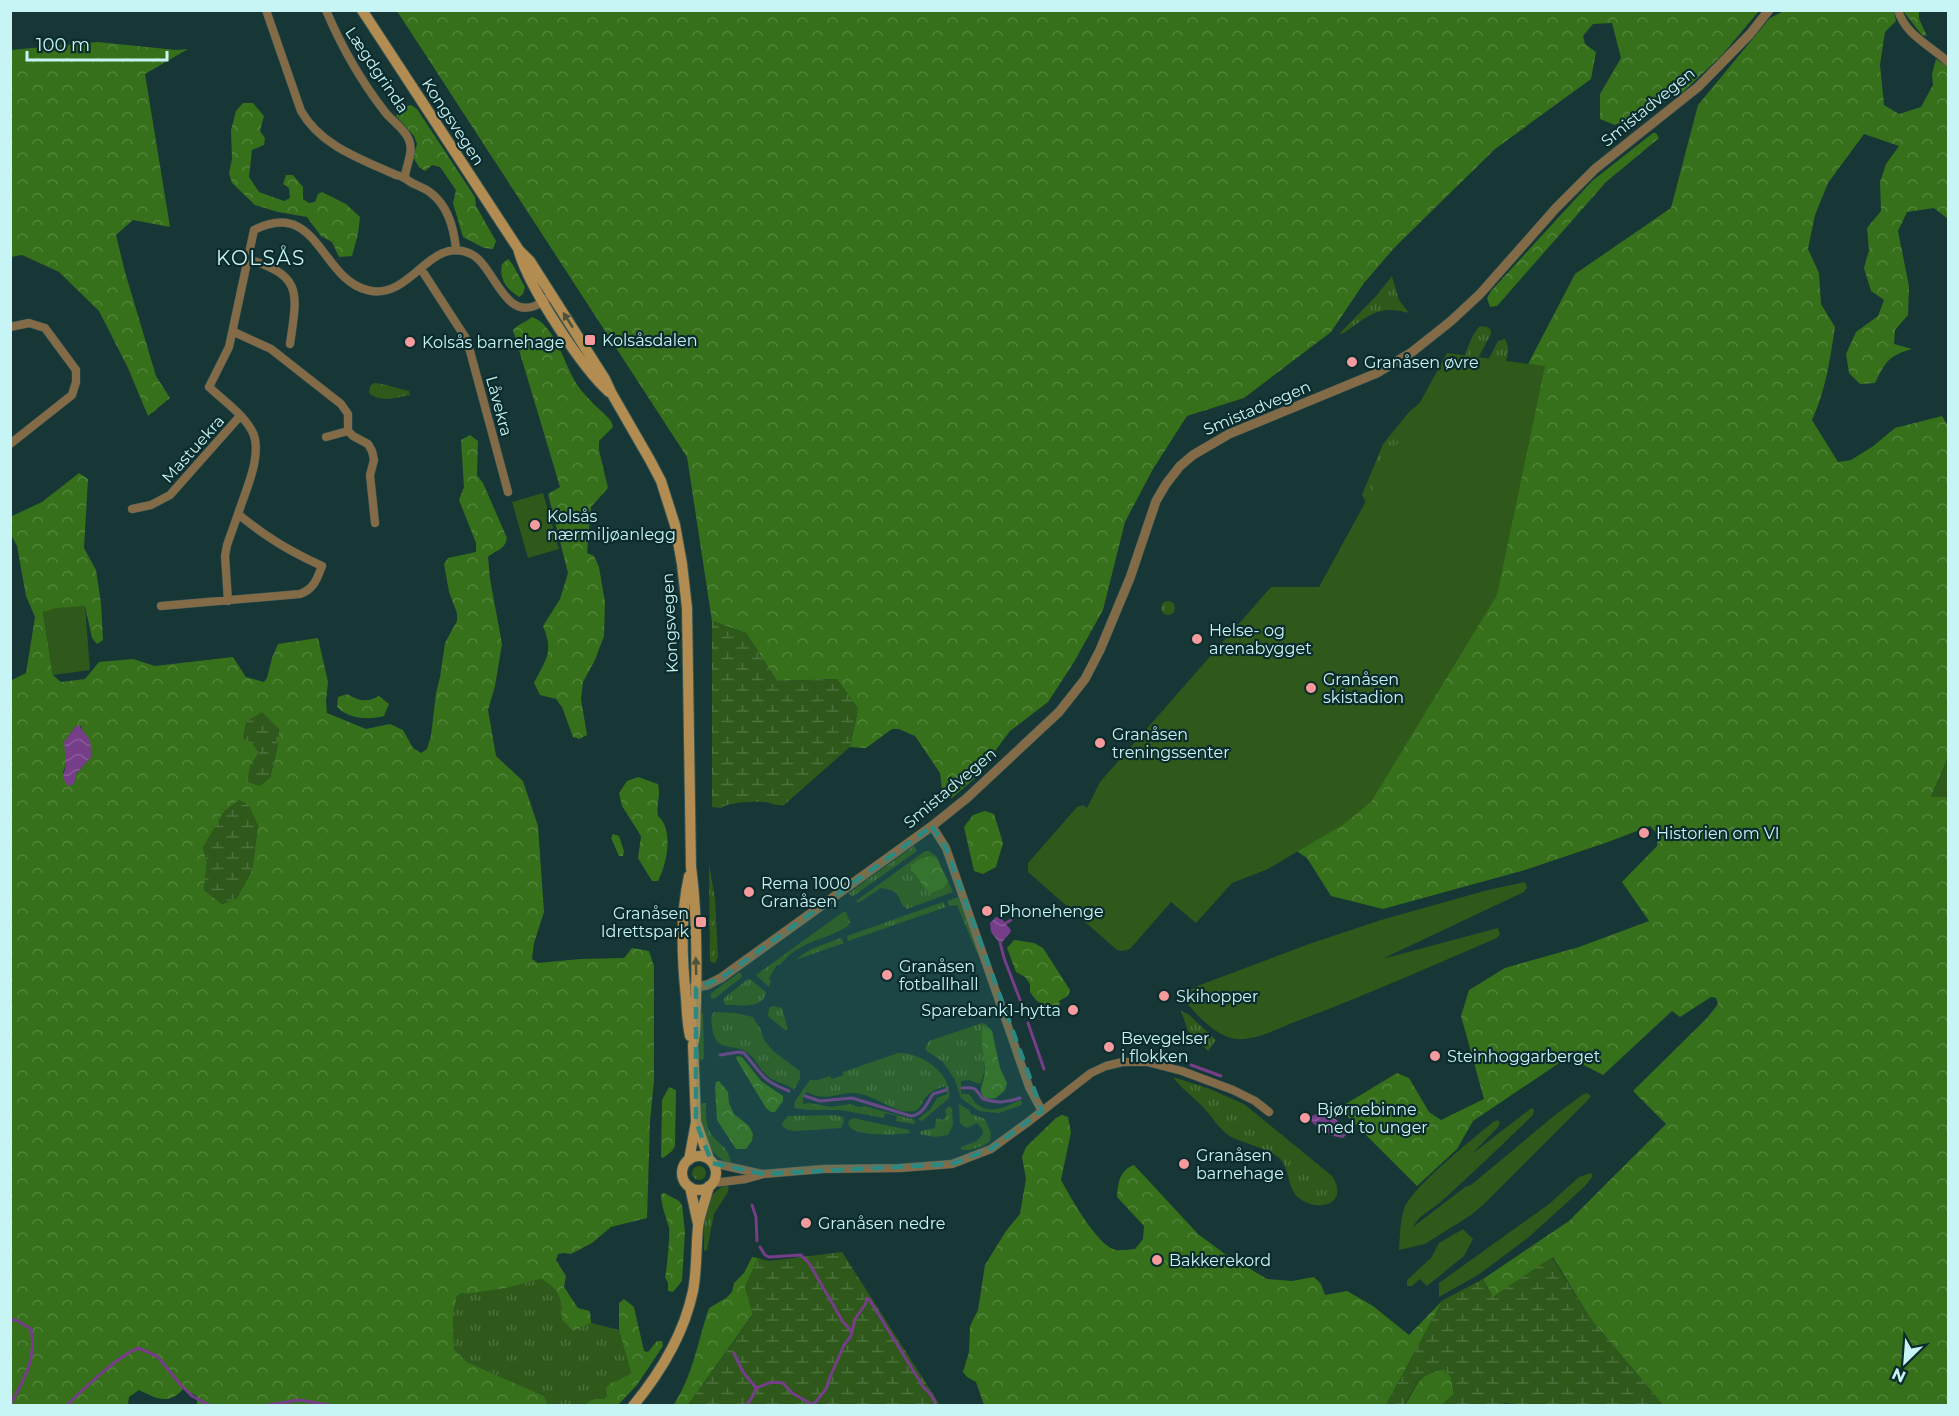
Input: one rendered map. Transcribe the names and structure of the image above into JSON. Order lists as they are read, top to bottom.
{
  "streets": {
    "main road": ["Kongsvegen"],
    "street": [
      "Lægdgrinda",
      "Smistadvegen",
      "Låvekra",
      "Mastuekra"
    ]
  },
  "crossings": [
    ["Smistadvegen", "Kongsvegen"]
  ],
  "districts": ["KOLSÅS"],
  "places": {
    "transit": ["Kolsåsdalen", "Granåsen Idrettspark"],
    "other": [
      "Kolsås barnehage",
      "Granåsen øvre",
      "Kolsås nærmiljøanlegg",
      "Helse- og arenabygget",
      "Granåsen skistadion",
      "Granåsen treningssenter",
      "Historien om VI",
      "Rema 1000 Granåsen",
      "Phonehenge",
      "Granåsen fotballhall",
      "Skihopper",
      "Sparebank1-hytta",
      "Bevegelser i flokken",
      "Steinhoggarberget",
      "Bjørnebinne med to unger",
      "Granåsen barnehage",
      "Granåsen nedre",
      "Bakkerekord"
    ]
  },
  "scale_bar": "100 m",
  "north": "bottom left"
}
